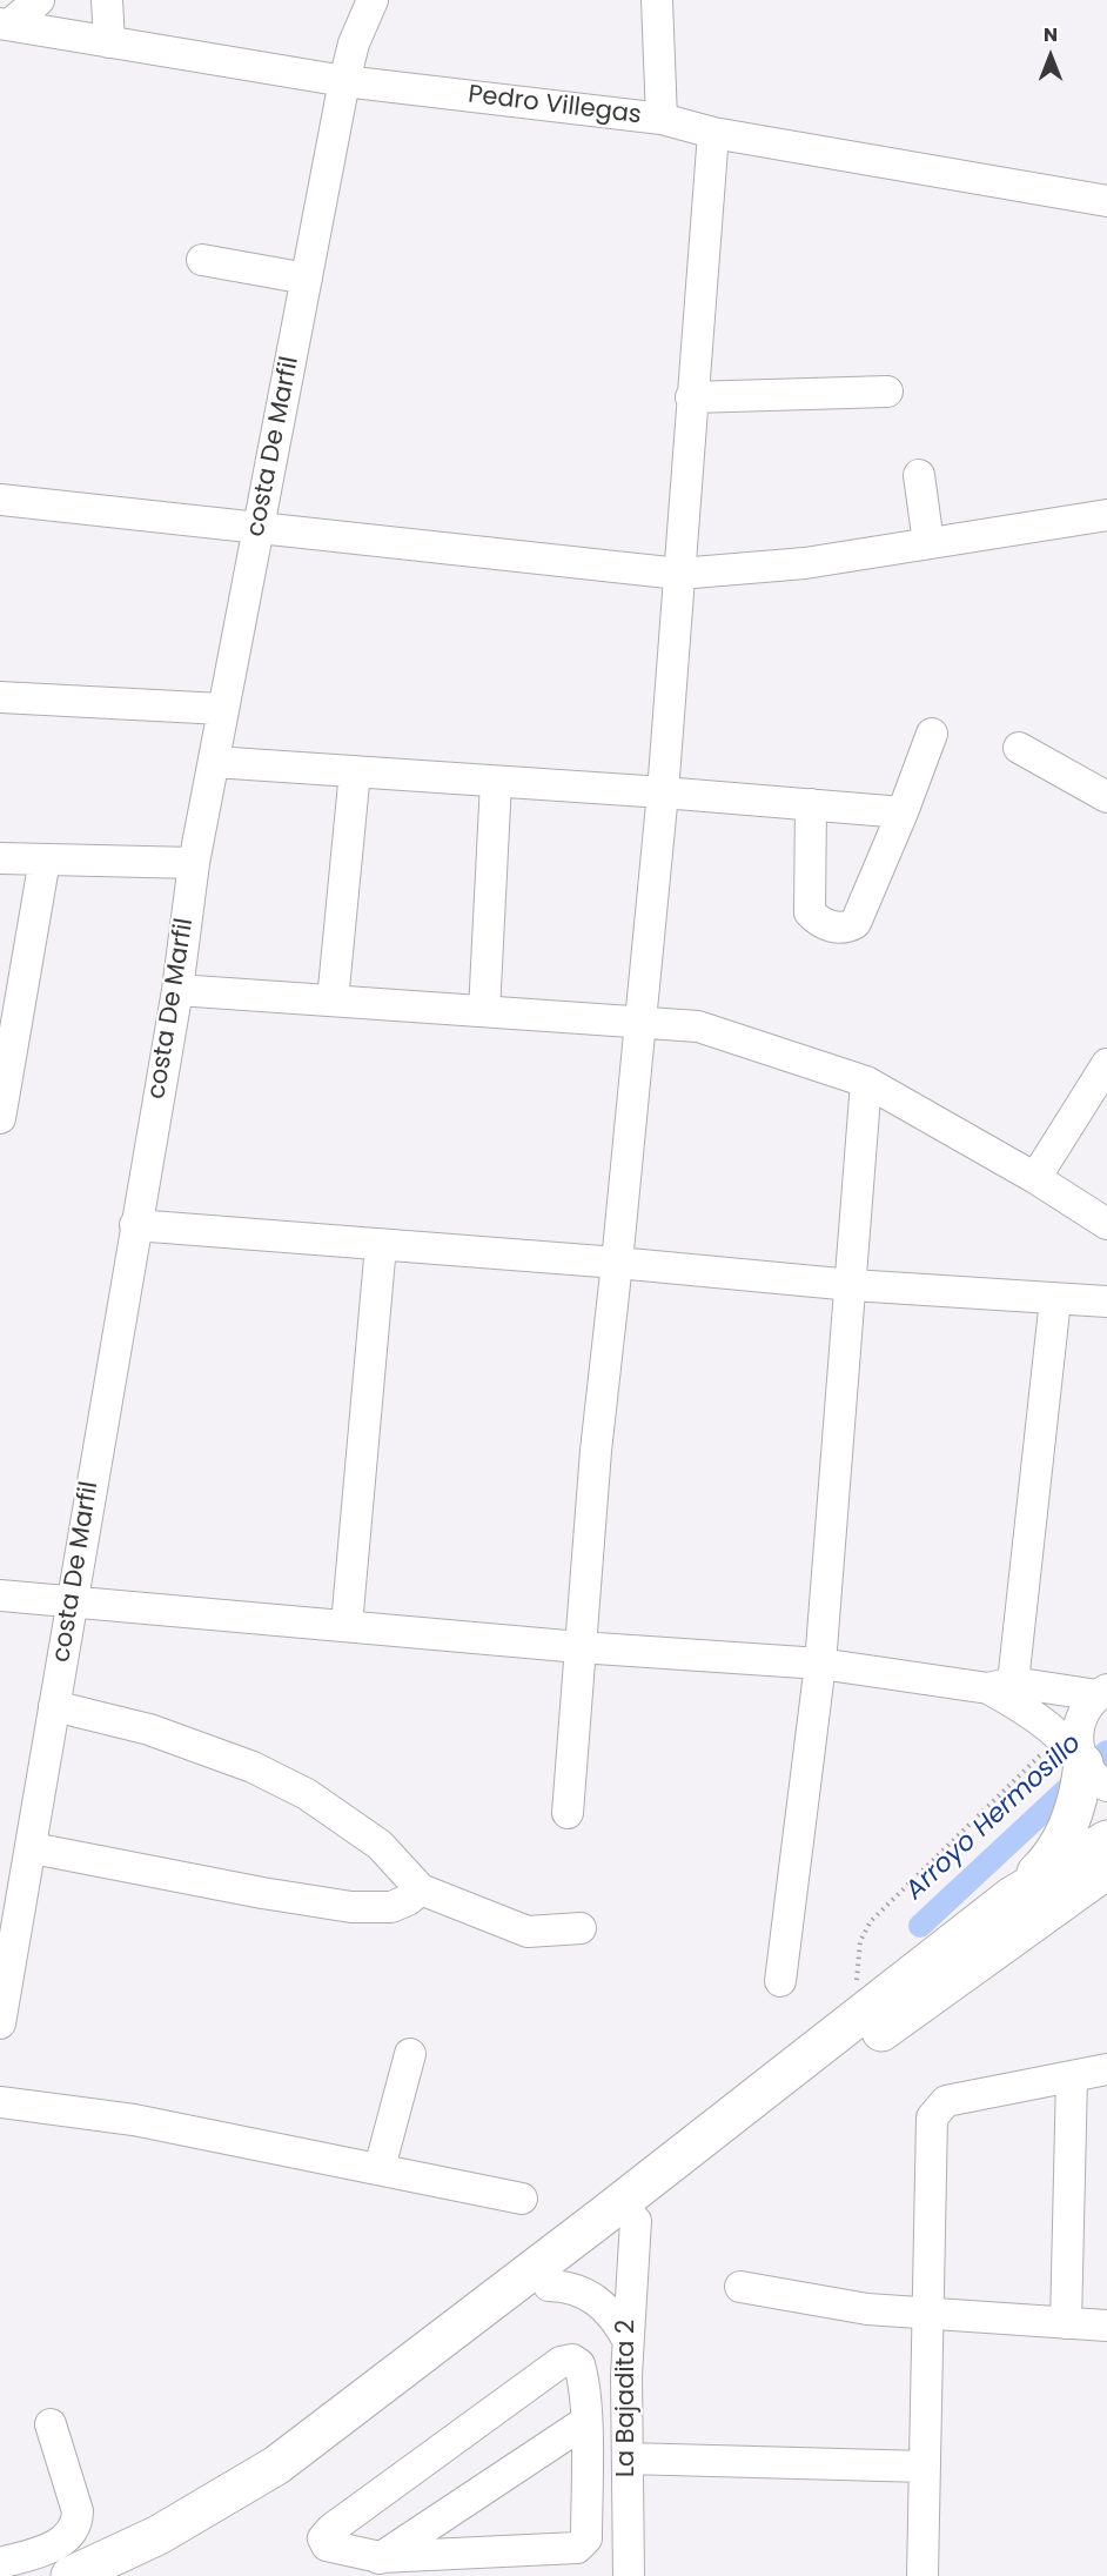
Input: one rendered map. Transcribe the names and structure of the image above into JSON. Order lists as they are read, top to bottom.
{
  "streets": {
    "street": ["Pedro Villegas", "costa De Marfil", "La Bajadita 2"]
  },
  "crossings": [
    ["Pedro Villegas", "costa De Marfil"]
  ],
  "water": ["Arroyo Hermosillo"],
  "north": "top"
}
